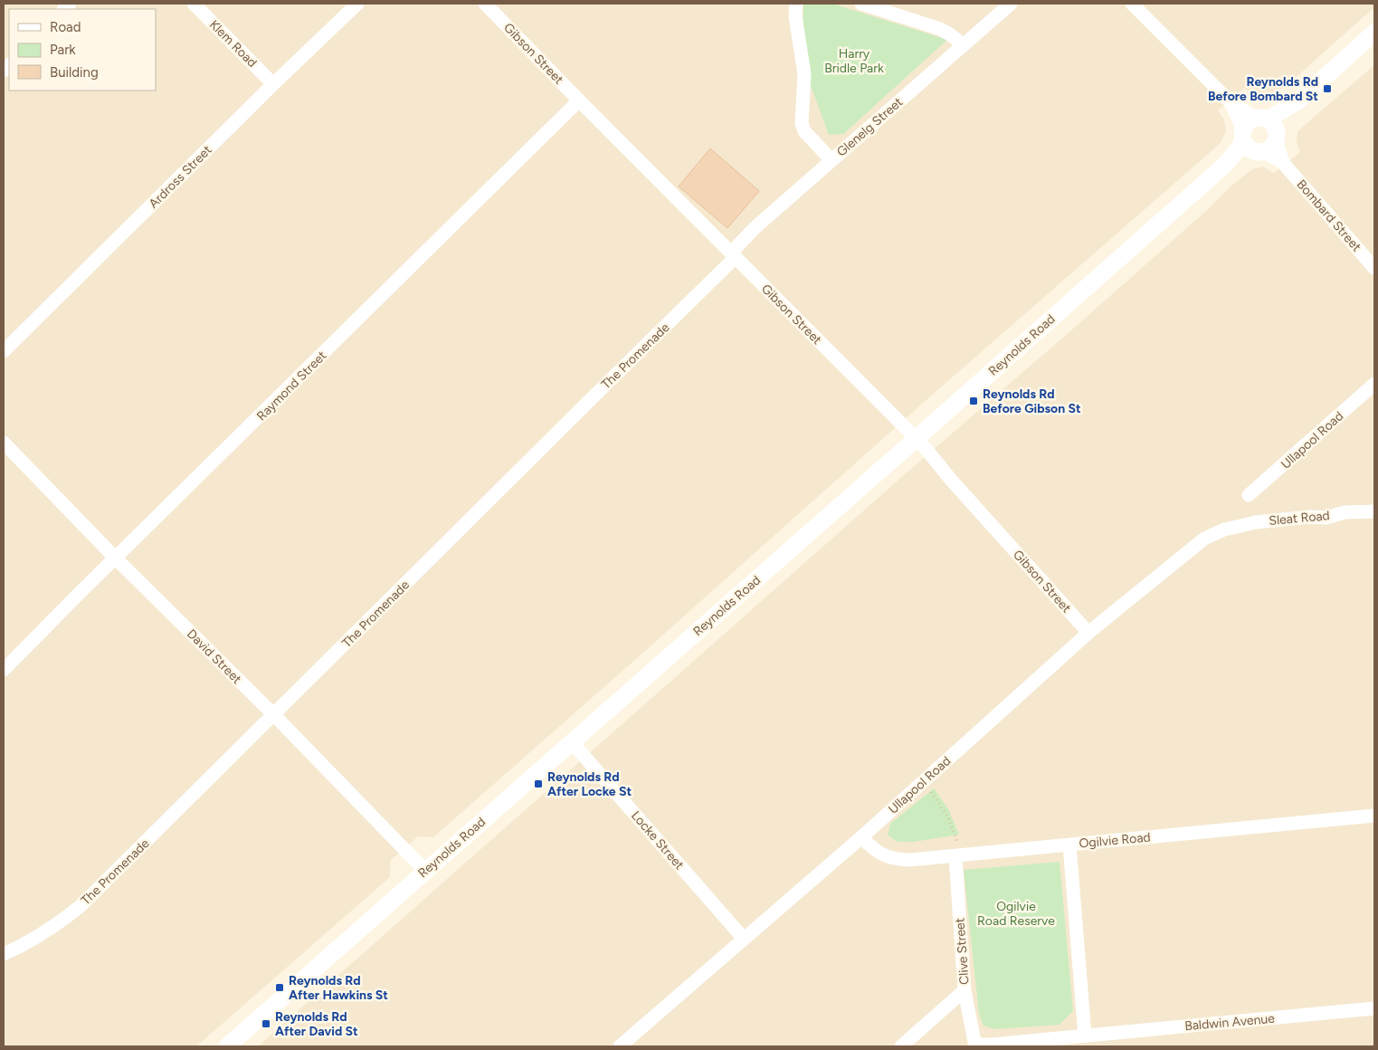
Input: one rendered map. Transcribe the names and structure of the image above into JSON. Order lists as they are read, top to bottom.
{
  "streets": {
    "street": [
      "Klem Road",
      "Gibson Street",
      "Glenelg Street",
      "Ardross Street",
      "Bombard Street",
      "Reynolds Road",
      "The Promenade",
      "Raymond Street",
      "Ullapool Road",
      "Sleat Road",
      "David Street",
      "Locke Street",
      "Ogilvie Road",
      "Clive Street",
      "Baldwin Avenue"
    ]
  },
  "crossings": [
    ["Klem Road", "Ardross Street"],
    ["Gibson Street", "Glenelg Street"],
    ["Gibson Street", "Reynolds Road"],
    ["Gibson Street", "The Promenade"],
    ["Gibson Street", "Raymond Street"],
    ["Gibson Street", "Ullapool Road"],
    ["Glenelg Street", "The Promenade"],
    ["Bombard Street", "Reynolds Road"],
    ["Reynolds Road", "David Street"],
    ["Reynolds Road", "Locke Street"],
    ["The Promenade", "David Street"],
    ["Raymond Street", "David Street"],
    ["Ullapool Road", "Sleat Road"],
    ["Ullapool Road", "Locke Street"],
    ["Ullapool Road", "Ogilvie Road"],
    ["Ogilvie Road", "Clive Street"],
    ["Clive Street", "Baldwin Avenue"]
  ],
  "parks": ["Harry Bridle Park", "Ogilvie Road Reserve"],
  "places": {
    "transit": [
      "Reynolds Rd Before Bombard St",
      "Reynolds Rd Before Gibson St",
      "Reynolds Rd After Locke St",
      "Reynolds Rd After Hawkins St",
      "Reynolds Rd After David St"
    ]
  },
  "legend": ["Road", "Park", "Building"]
}
